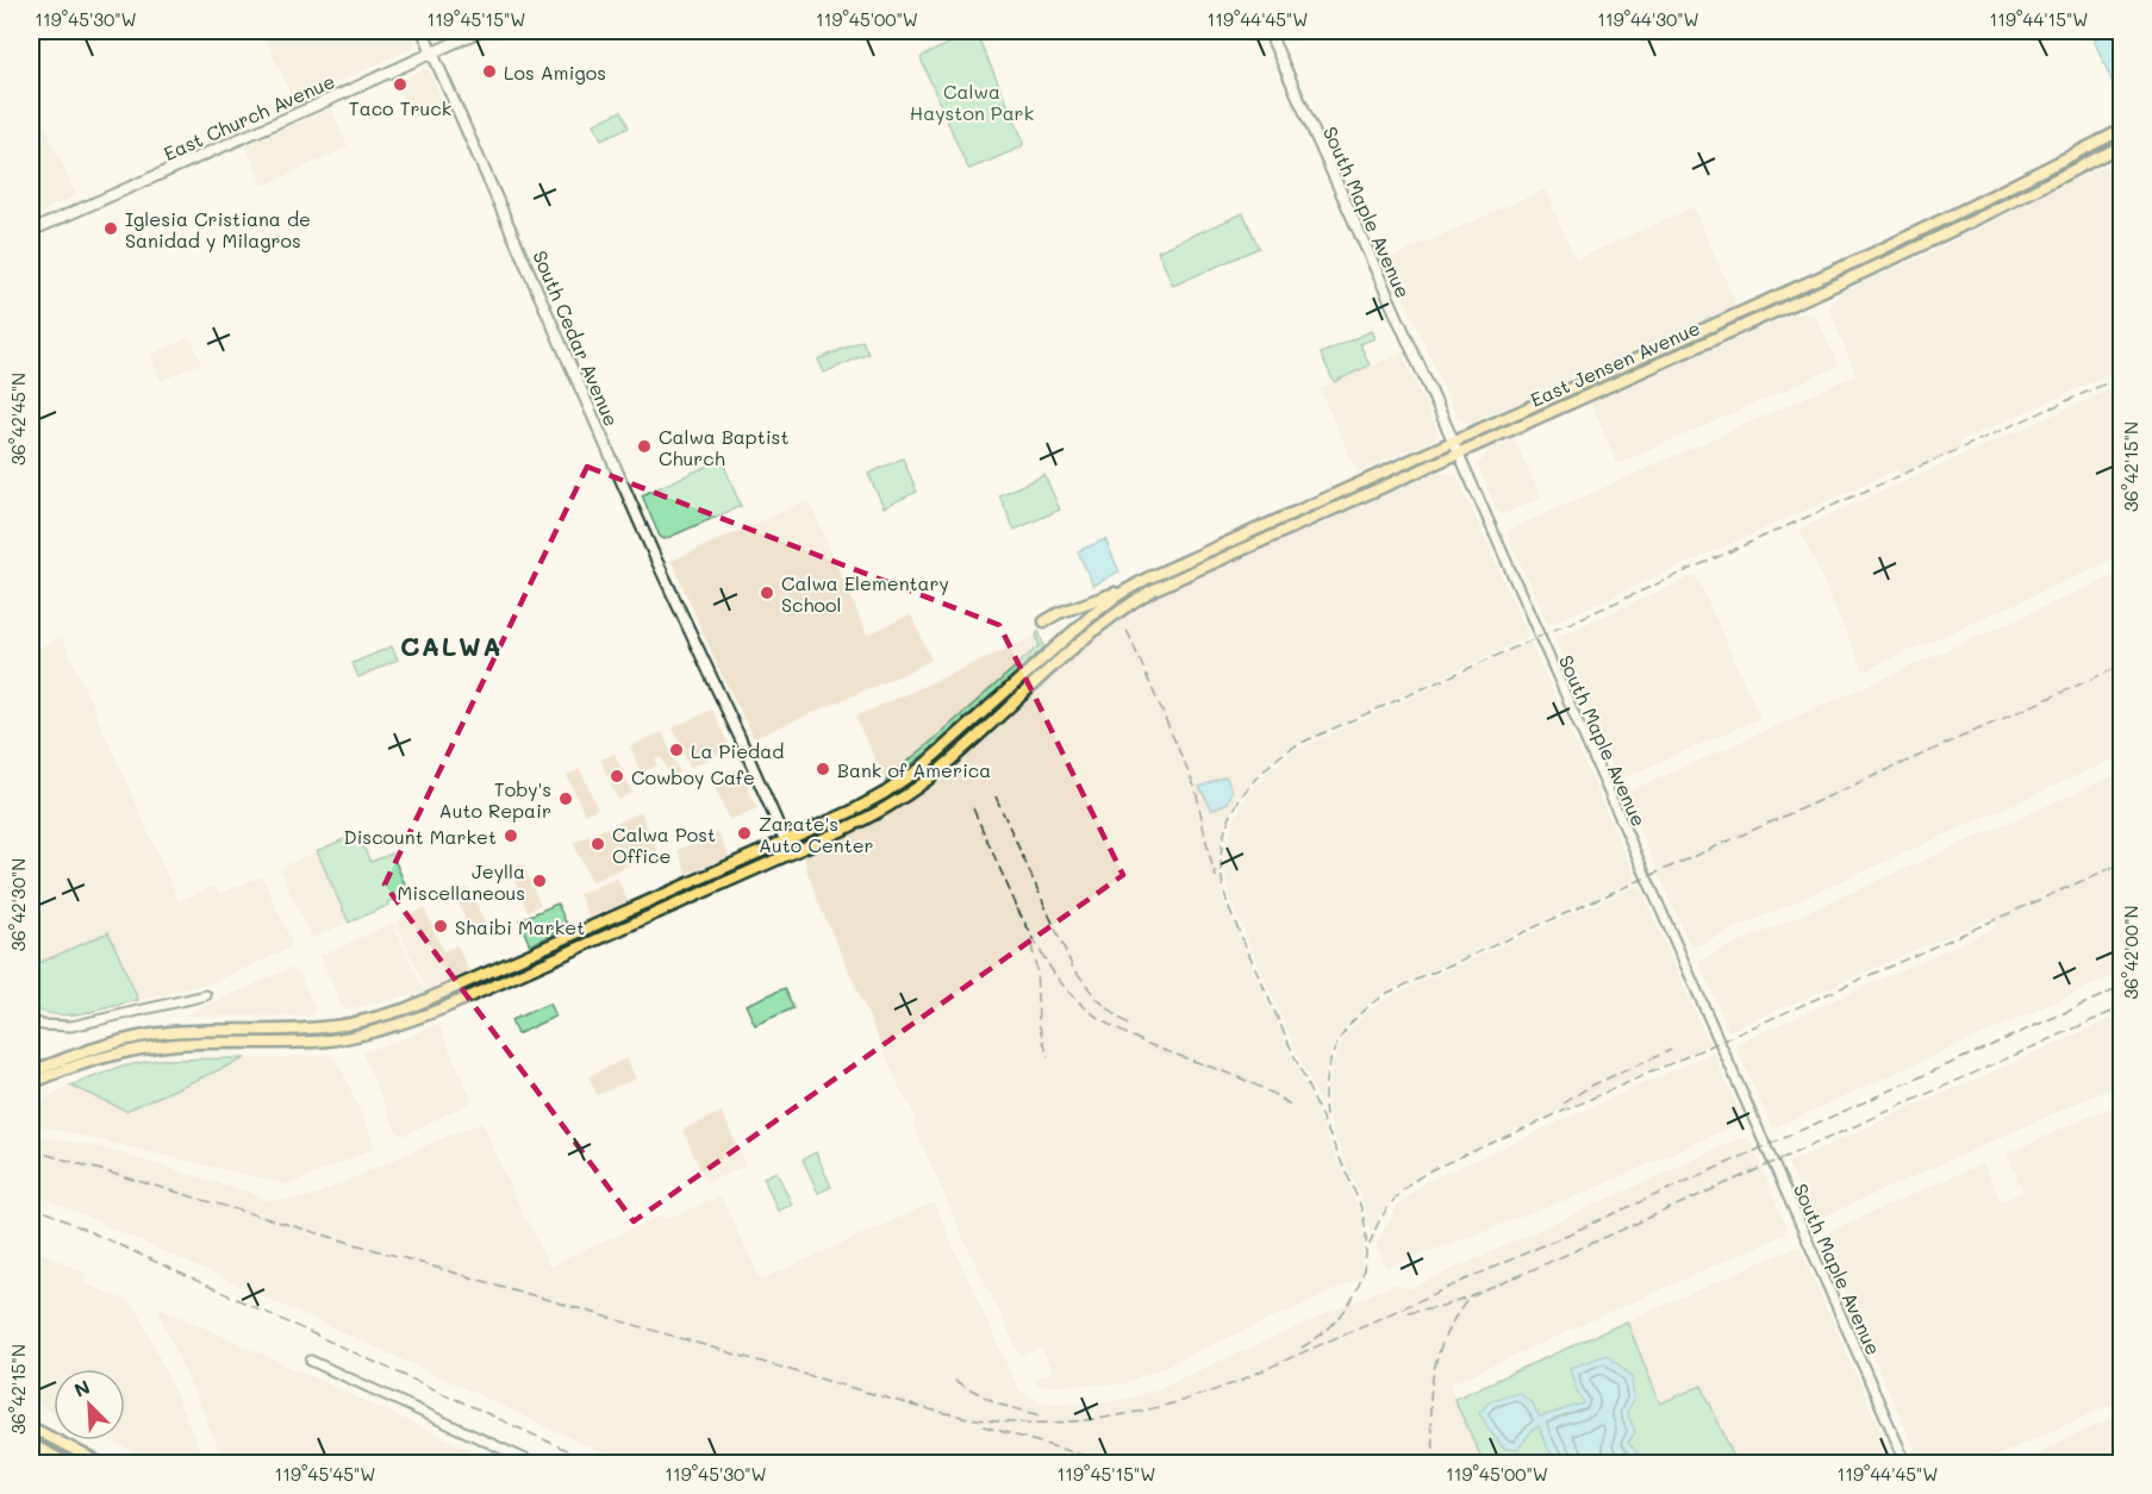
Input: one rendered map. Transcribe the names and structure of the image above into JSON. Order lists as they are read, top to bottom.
{
  "streets": {
    "main road": [
      "East Church Avenue",
      "South Maple Avenue",
      "South Cedar Avenue",
      "East Jensen Avenue"
    ]
  },
  "crossings": [
    ["East Church Avenue", "South Cedar Avenue"],
    ["South Maple Avenue", "East Jensen Avenue"],
    ["South Cedar Avenue", "East Jensen Avenue"]
  ],
  "districts": ["CALWA"],
  "parks": ["Calwa Hayston Park"],
  "places": [
    "Los Amigos",
    "Taco Truck",
    "Iglesia Cristiana de Sanidad y Milagros",
    "Calwa Baptist Church",
    "Calwa Elementary School",
    "La Piedad",
    "Bank of America",
    "Cowboy Cafe",
    "Toby's Auto Repair",
    "Zarate's Auto Center",
    "Discount Market",
    "Calwa Post Office",
    "Jeylla Miscellaneous",
    "Shaibi Market"
  ],
  "north": "top left",
  "coordinates": [
    "119°45'30\"W",
    "119°45'15\"W",
    "119°45'00\"W",
    "119°44'45\"W",
    "119°44'30\"W",
    "119°44'15\"W",
    "36°42'45\"N",
    "36°42'15\"N",
    "36°42'30\"N",
    "36°42'00\"N",
    "119°45'45\"W"
  ]
}
